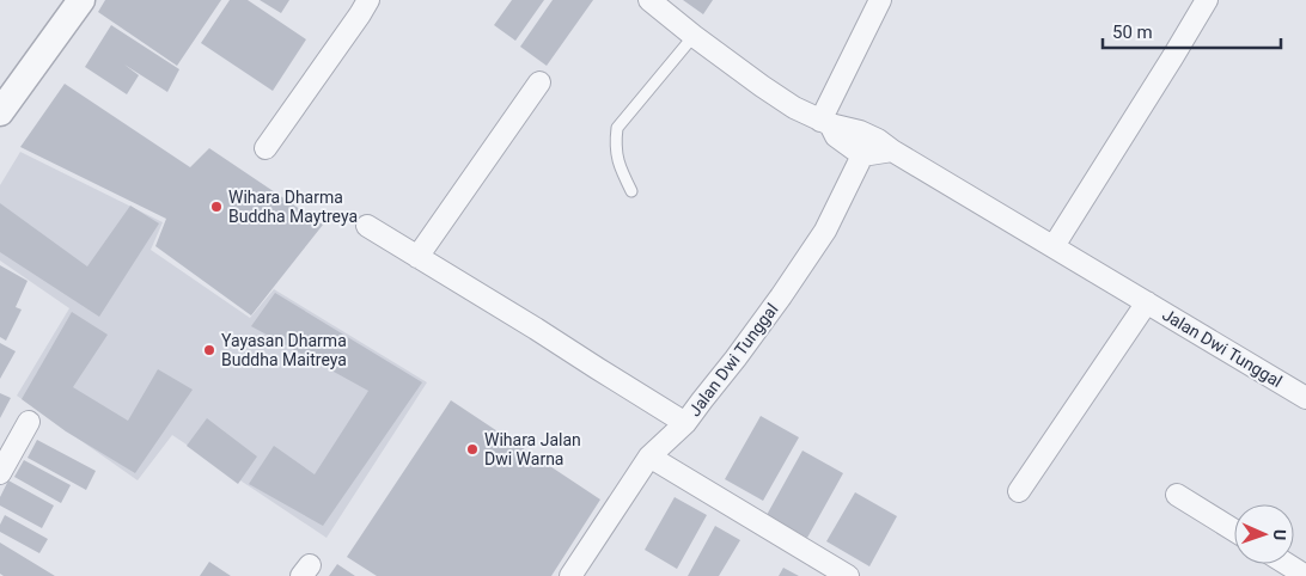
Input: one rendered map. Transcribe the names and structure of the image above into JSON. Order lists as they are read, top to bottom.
{
  "streets": {
    "street": ["Jalan Dwi Tunggal"]
  },
  "places": ["Wihara Dharma Buddha Maytreya", "Yayasan Dharma Buddha Maitreya", "Wihara Jalan Dwi Warna"],
  "scale_bar": "50 m",
  "north": "right"
}
